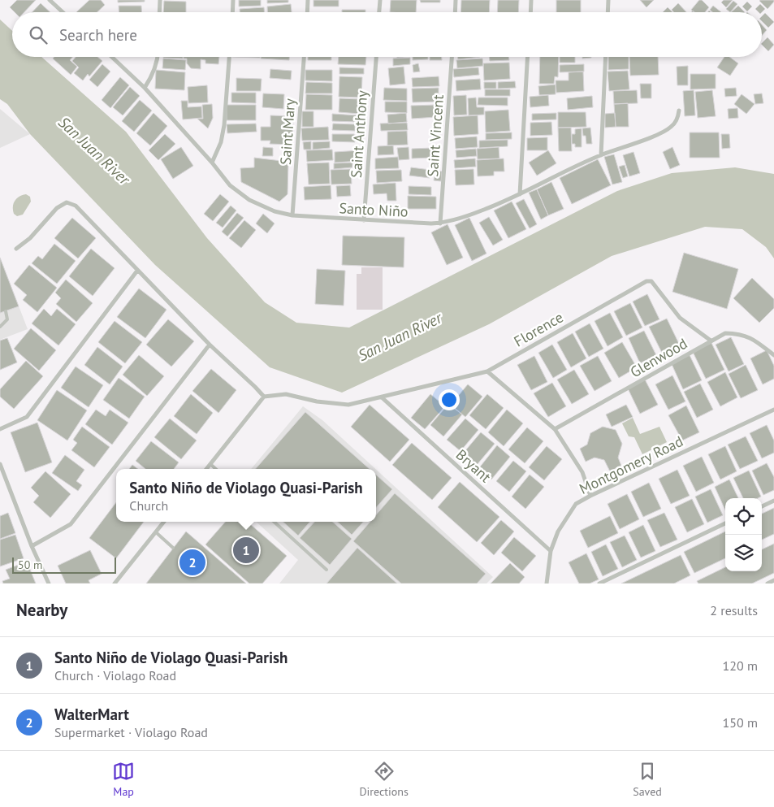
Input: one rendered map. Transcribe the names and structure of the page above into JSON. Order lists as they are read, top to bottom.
{
  "streets": {
    "street": [
      "Saint Mary",
      "Saint Anthony",
      "Saint Vincent",
      "Santo Niño",
      "Florence",
      "Glenwood",
      "Montgomery Road",
      "Bryant"
    ]
  },
  "crossings": [
    ["Saint Mary", "Santo Niño"],
    ["Saint Anthony", "Santo Niño"],
    ["Saint Vincent", "Santo Niño"],
    ["Florence", "Glenwood"],
    ["Florence", "Bryant"],
    ["Montgomery Road", "Bryant"]
  ],
  "water": ["San Juan River"],
  "scale_bar": "50 m",
  "page": {
    "search": "Search here",
    "popup": ["Santo Niño de Violago Quasi-Parish", "Church"],
    "pins": ["1", "2"],
    "scale": "50 m",
    "heading": ["Nearby", "2 results"],
    "list": [
      {
        "mark": "1",
        "name": "Santo Niño de Violago Quasi-Parish",
        "note": "Church · Violago Road",
        "value": "120 m"
      },
      {
        "mark": "2",
        "name": "WalterMart",
        "note": "Supermarket · Violago Road",
        "value": "150 m"
      }
    ],
    "nav": ["Map", "Directions", "Saved"]
  }
}
